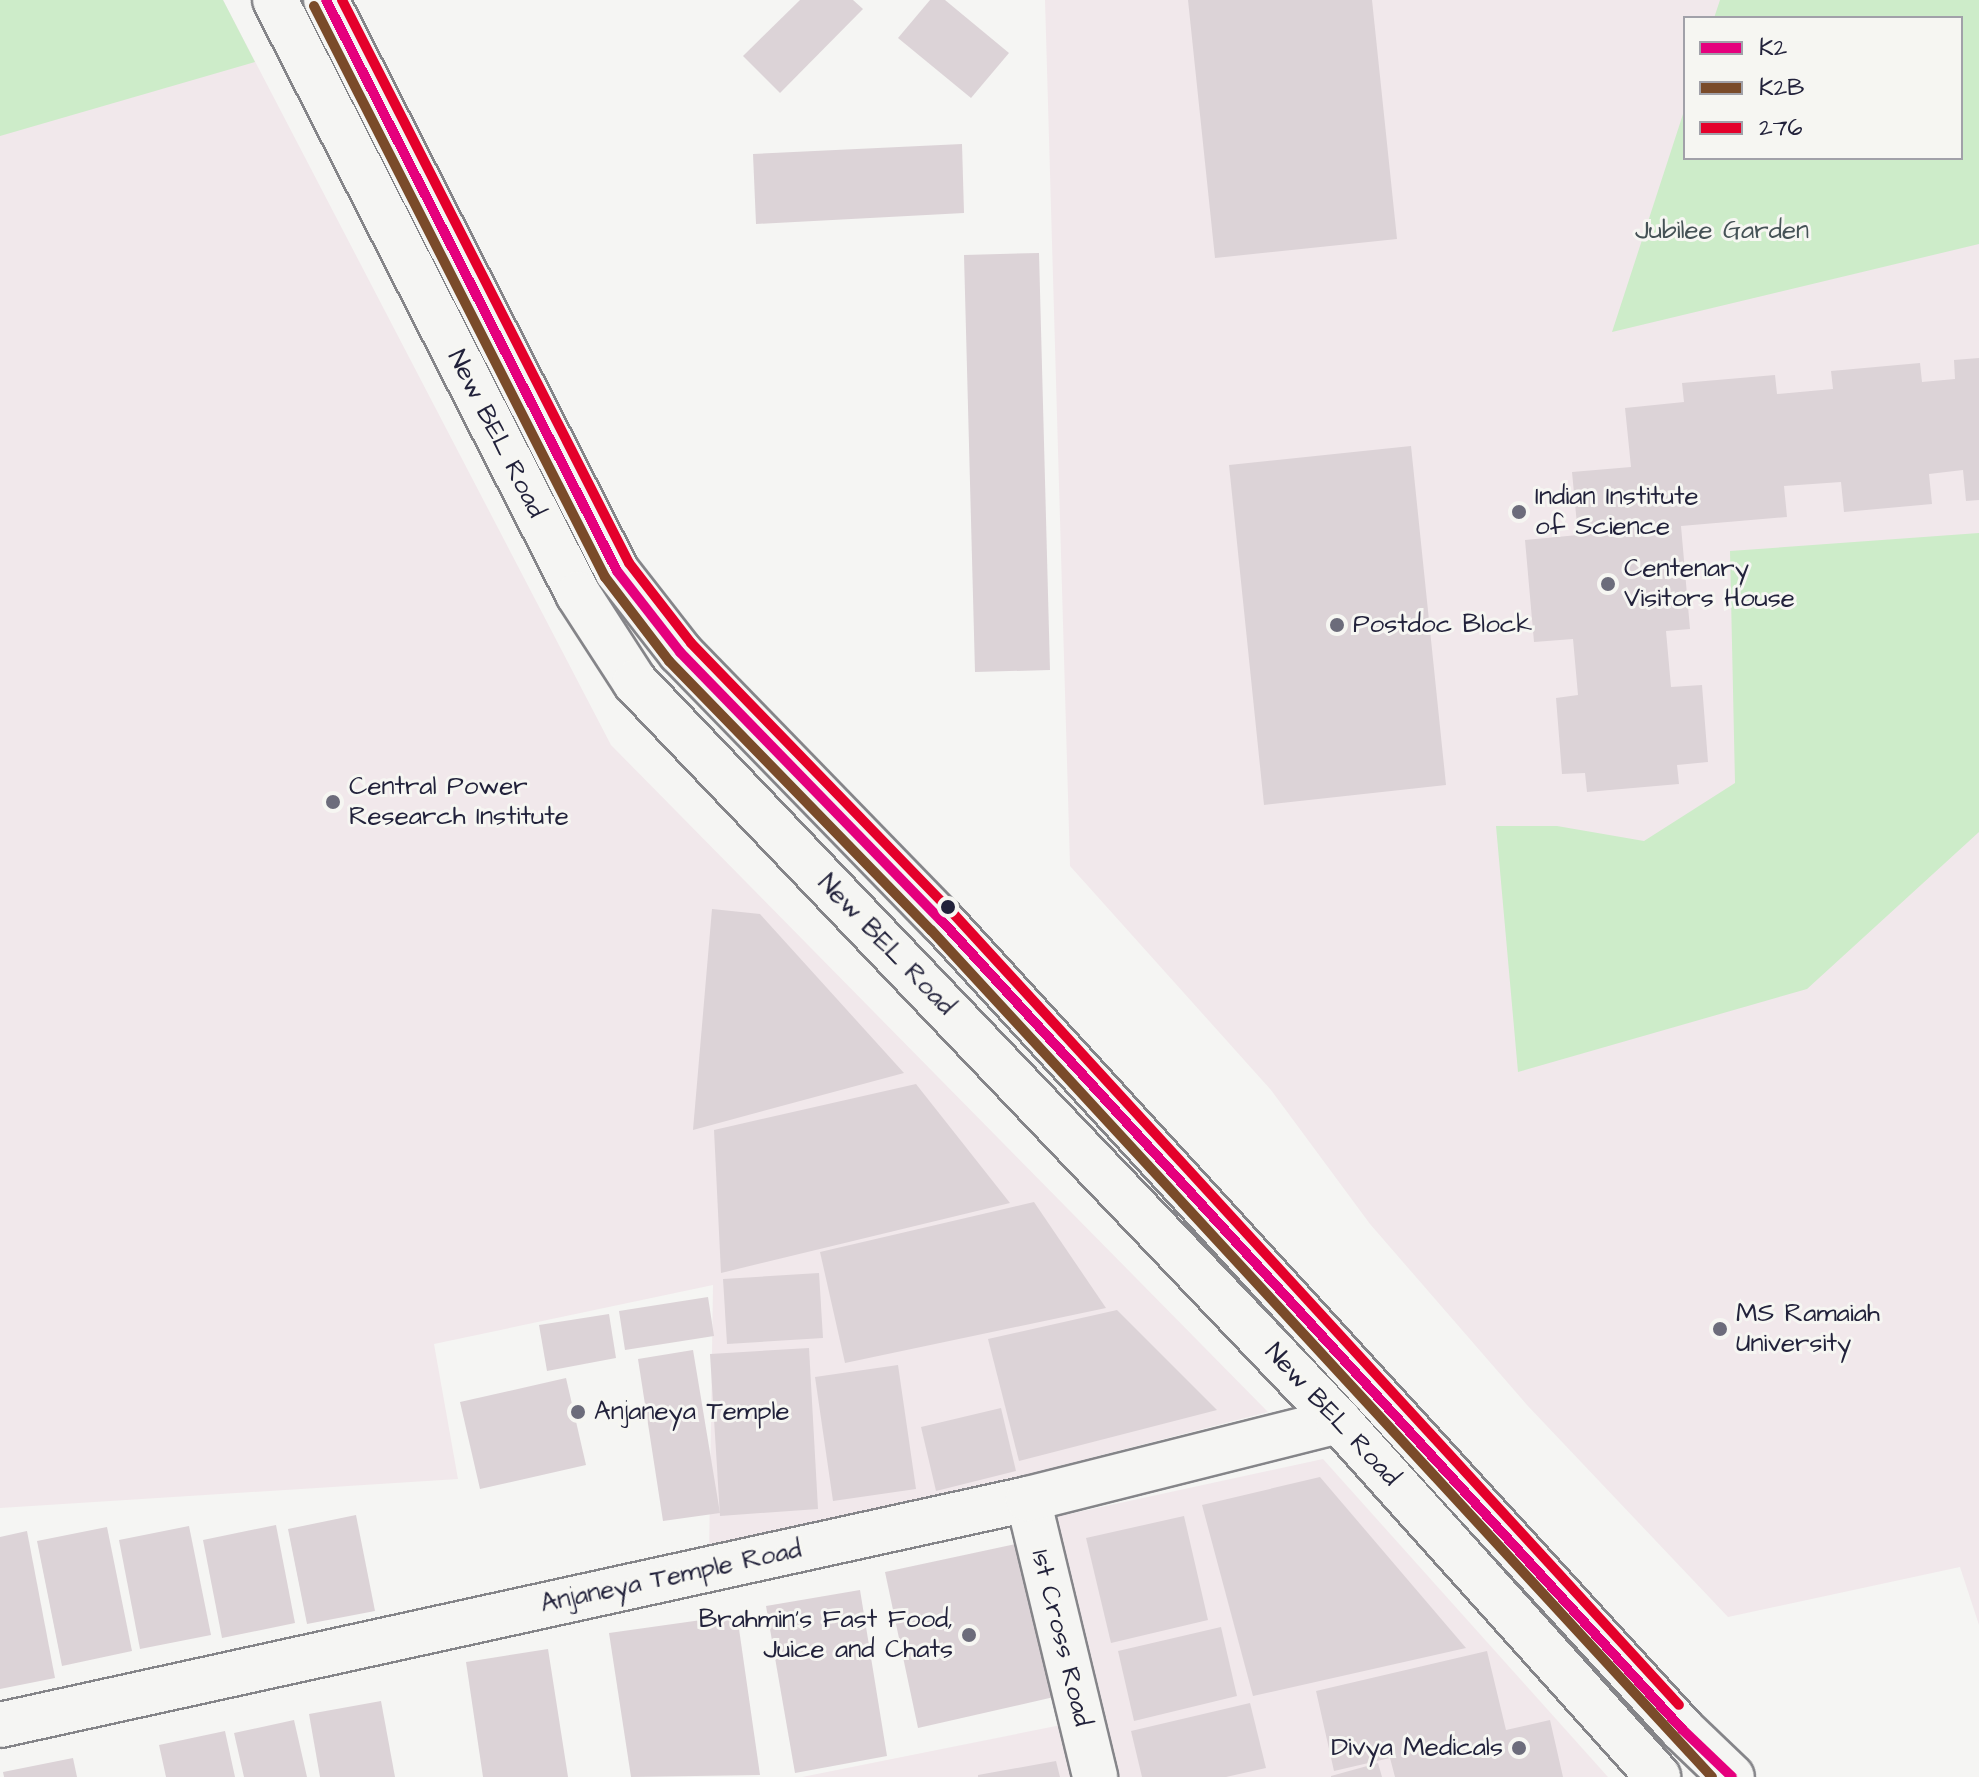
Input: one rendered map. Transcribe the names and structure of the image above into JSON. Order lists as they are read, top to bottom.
{
  "streets": {
    "main road": ["New BEL Road", "Anjaneya Temple Road", "1st Cross Road"]
  },
  "crossings": [
    ["New BEL Road", "Anjaneya Temple Road"],
    ["Anjaneya Temple Road", "1st Cross Road"]
  ],
  "parks": ["Jubilee Garden"],
  "places": [
    "Indian Institute of Science",
    "Centenary Visitors House",
    "Postdoc Block",
    "Central Power Research Institute",
    "MS Ramaiah University",
    "Anjaneya Temple",
    "Brahmin's Fast Food, Juice and Chats",
    "Divya Medicals"
  ],
  "lines": ["transit line K2", "transit line 276", "transit line K2B"],
  "legend": ["K2", "K2B", "276"]
}
